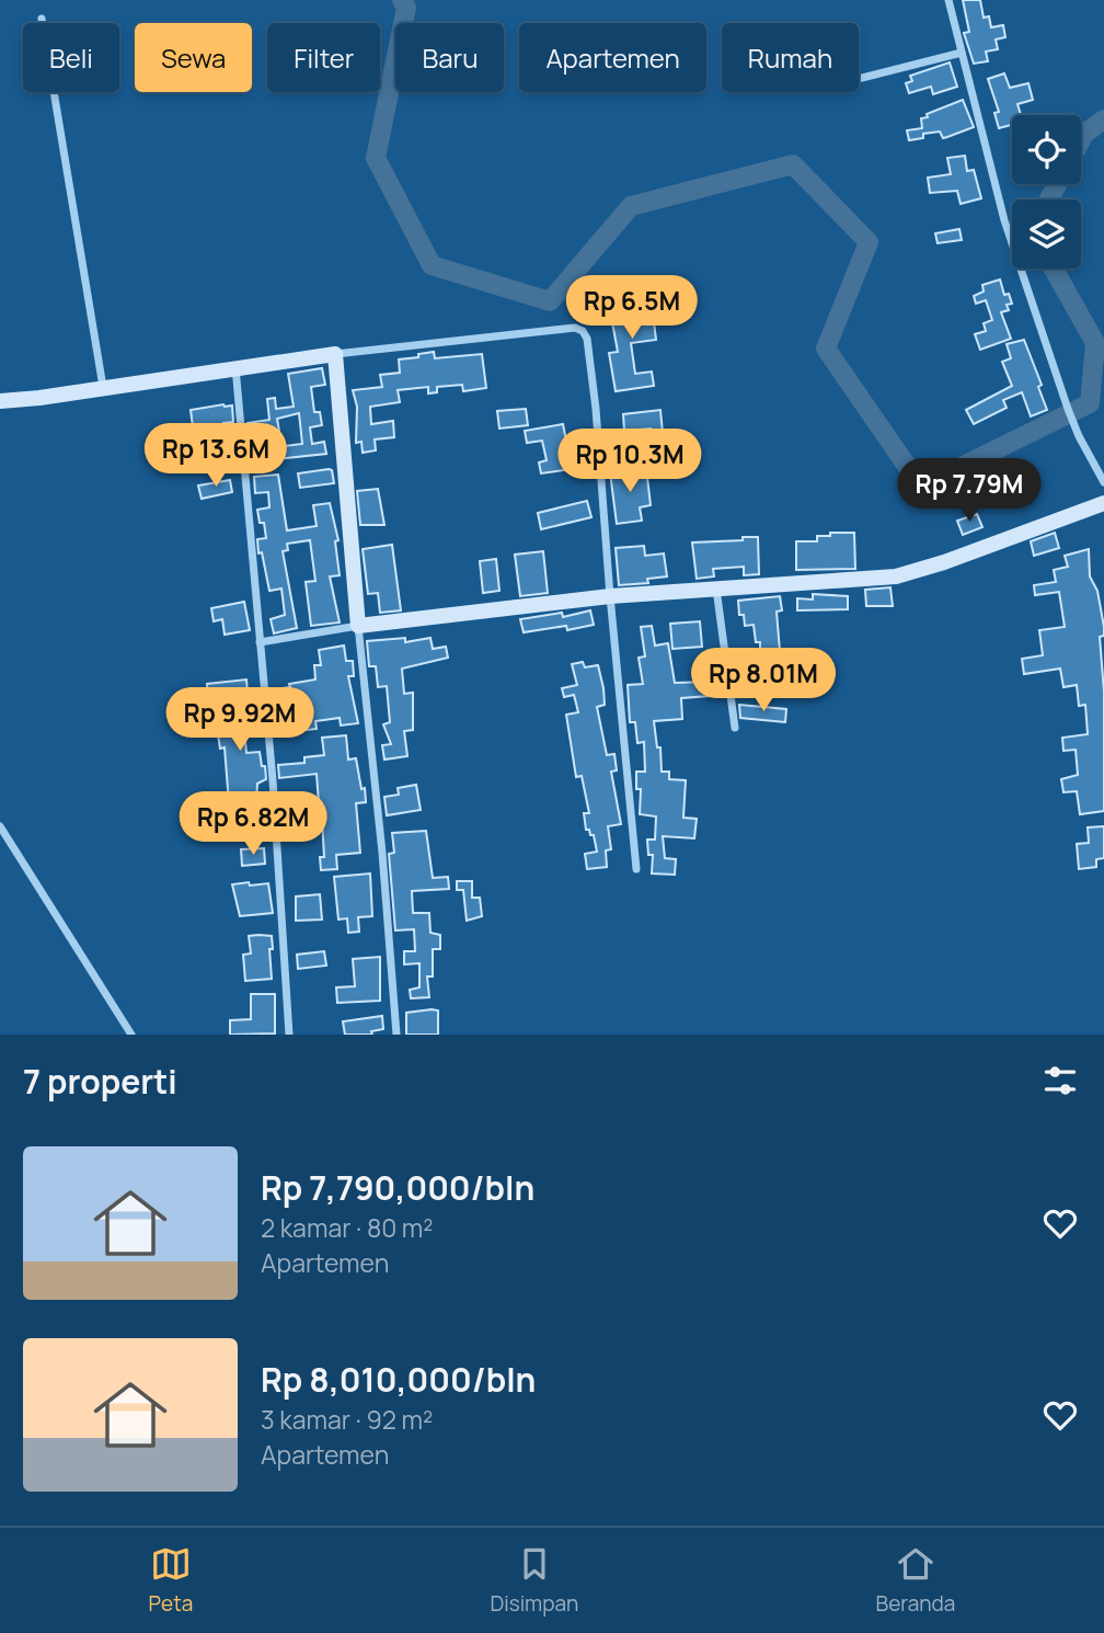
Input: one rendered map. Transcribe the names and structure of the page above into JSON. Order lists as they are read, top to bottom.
{
  "page": {
    "chip": [
      "Beli",
      "Sewa",
      "Filter",
      "Baru",
      "Apartemen",
      "Rumah"
    ],
    "price": [
      "Rp 6.5M",
      "Rp 13.6M",
      "Rp 10.3M",
      "Rp 7.79M",
      "Rp 8.01M",
      "Rp 9.92M",
      "Rp 6.82M"
    ],
    "heading": "7 properti",
    "list": [
      {
        "name": "Rp 7,790,000/bln",
        "note": "2 kamar · 80 m² · Apartemen"
      },
      {
        "name": "Rp 8,010,000/bln",
        "note": "3 kamar · 92 m² · Apartemen"
      }
    ],
    "tabs": ["Peta", "Disimpan", "Beranda"]
  }
}
